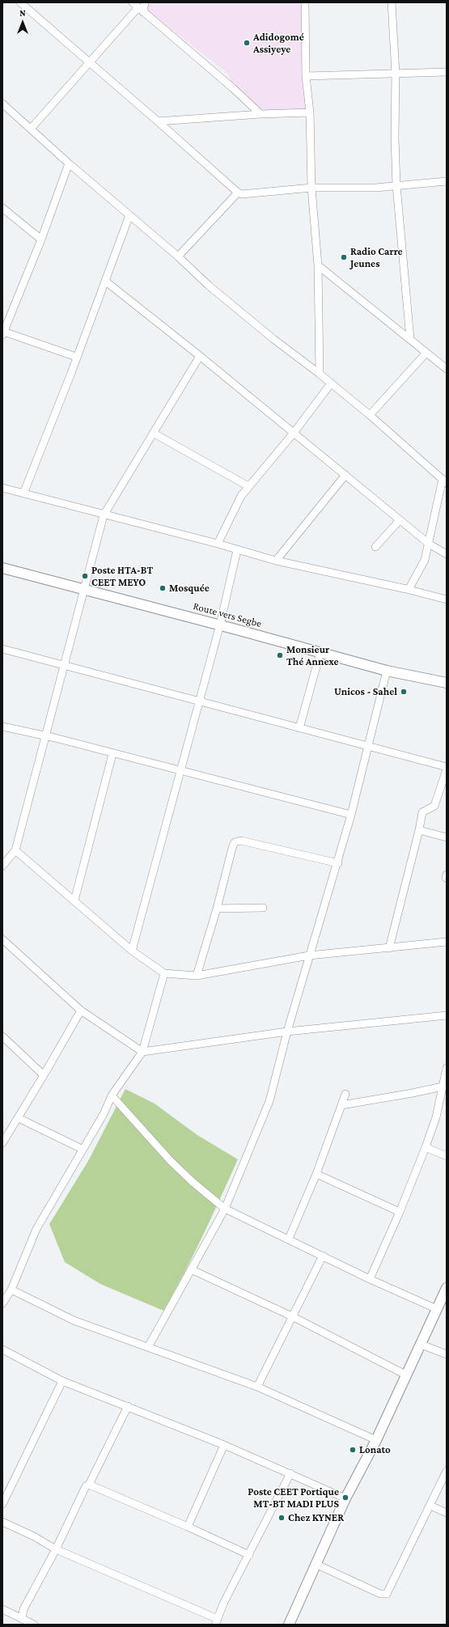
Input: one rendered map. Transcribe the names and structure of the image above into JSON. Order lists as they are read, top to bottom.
{
  "streets": {
    "main road": ["Route vers Segbe"]
  },
  "places": [
    "Adidogomé Assiyeye",
    "Radio Carre Jeunes",
    "Poste HTA-BT CEET MEYO",
    "Mosquée",
    "Monsieur Thé Annexe",
    "Unicos - Sahel",
    "Lonato",
    "Poste CEET Portique MT-BT MADI PLUS",
    "Chez KYNER"
  ],
  "north": "top"
}
